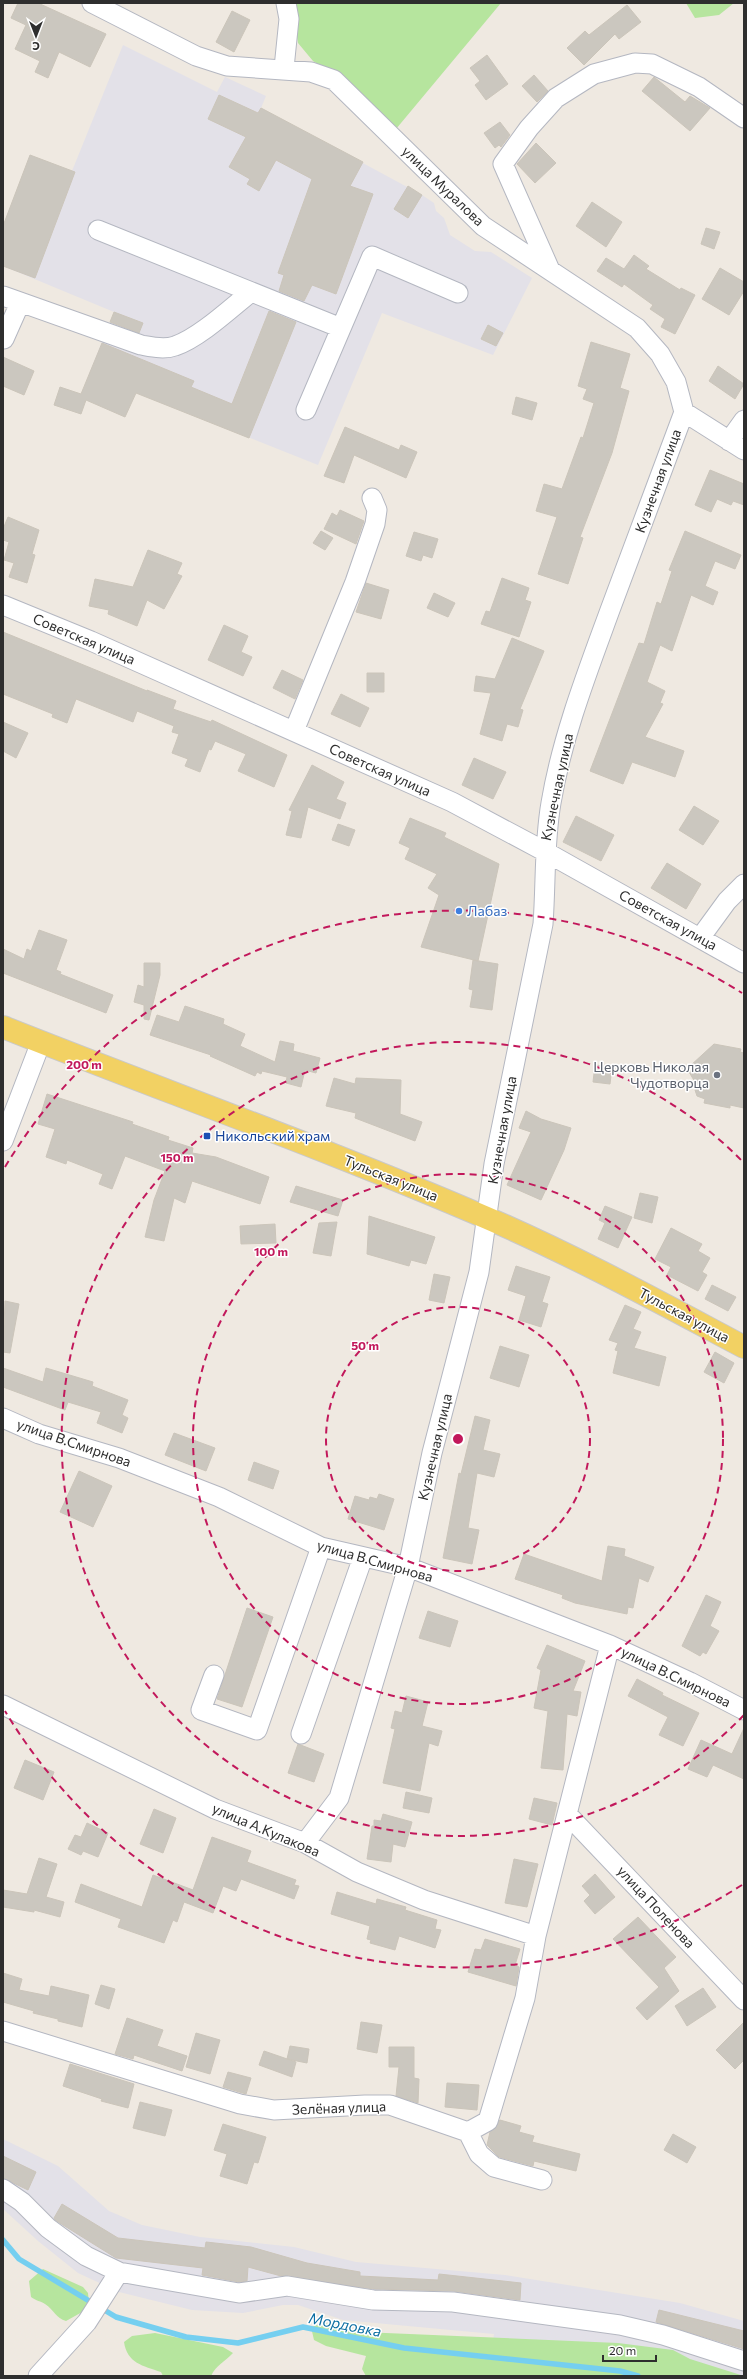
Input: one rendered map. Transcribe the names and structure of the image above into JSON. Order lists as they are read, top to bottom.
{
  "streets": {
    "main road": ["Тульская улица"],
    "street": [
      "улица Муралова",
      "Кузнечная улица",
      "Советская улица",
      "улица В.Смирнова",
      "улица А.Кулакова",
      "улица Поленова",
      "Зелёная улица"
    ]
  },
  "crossings": [
    ["улица Муралова", "Кузнечная улица"],
    ["Кузнечная улица", "Советская улица"],
    ["Кузнечная улица", "Тульская улица"],
    ["Кузнечная улица", "улица В.Смирнова"],
    ["Кузнечная улица", "улица А.Кулакова"]
  ],
  "water": ["Мордовка"],
  "places": {
    "other": ["Лабаз", "Церковь Николая Чудотворца"],
    "transit": ["Никольский храм"]
  },
  "scale_bar": "20 m",
  "north": "bottom",
  "rings": [
    "200 m",
    "150 m",
    "100 m",
    "50 m"
  ]
}
